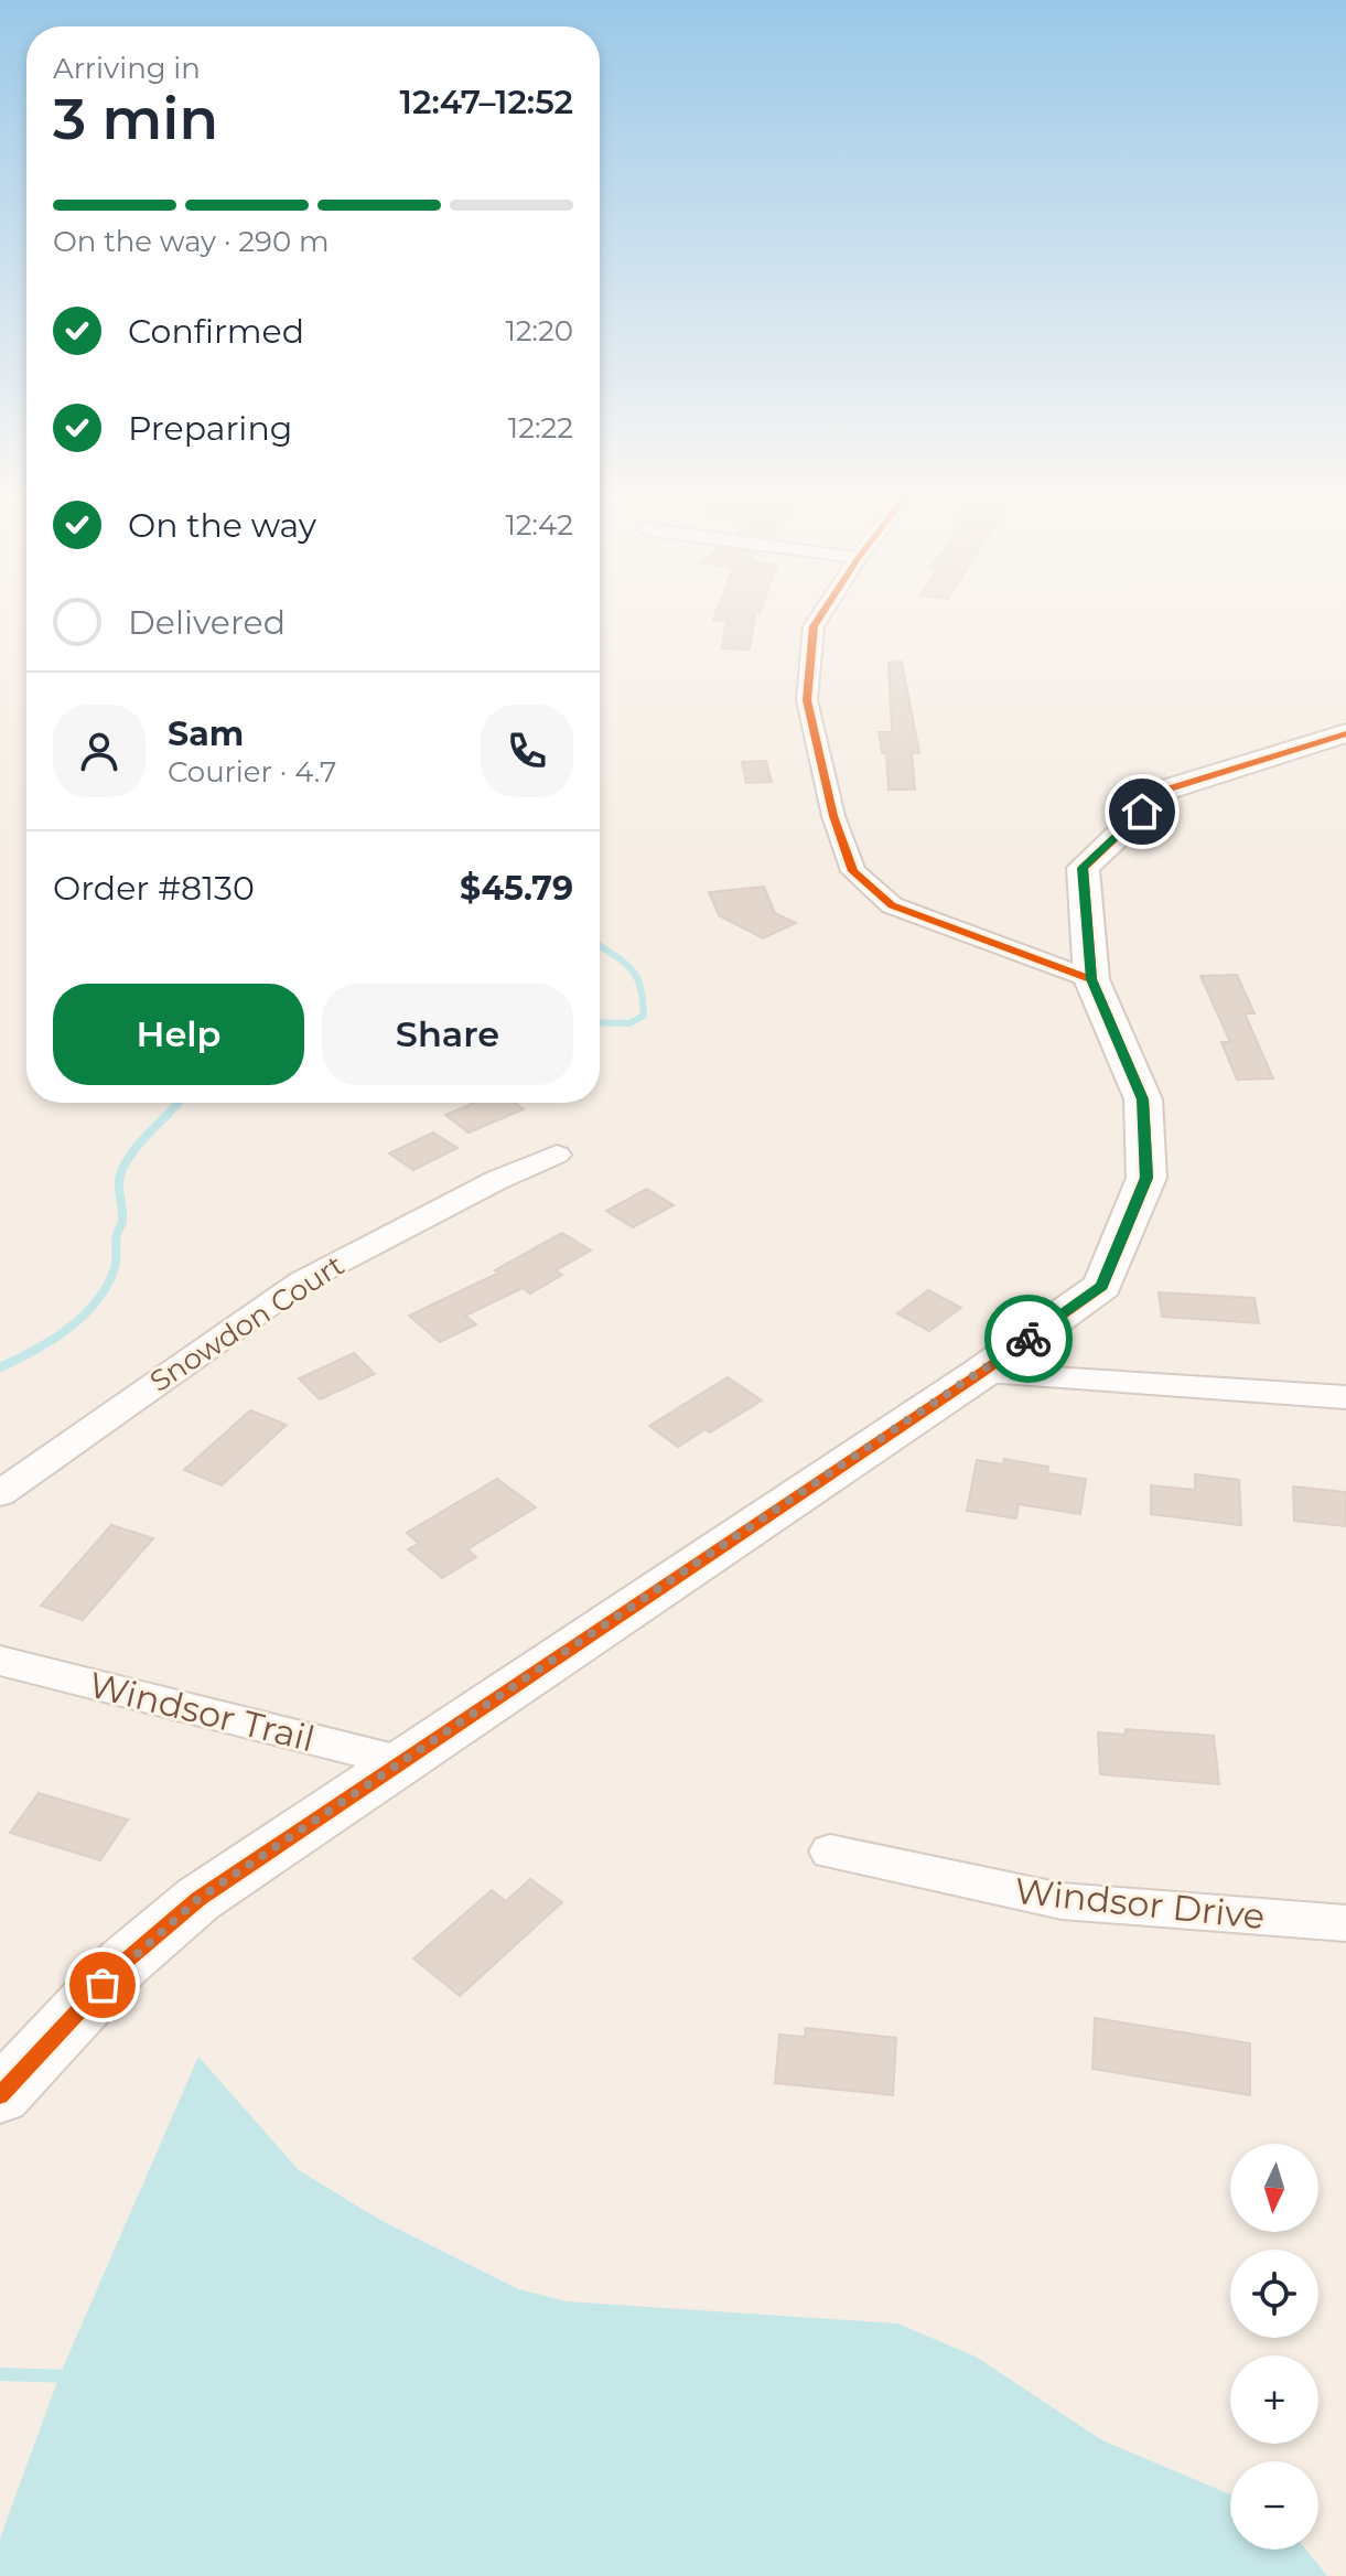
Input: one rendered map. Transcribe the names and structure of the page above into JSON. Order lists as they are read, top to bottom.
{
  "streets": {
    "street": ["Snowdon Court", "Windsor Trail", "Windsor Drive"]
  },
  "north": "bottom",
  "page": {
    "heading": ["3 min", "Arriving in", "12:47–12:52"],
    "panel": [
      "Sam",
      "Courier · 4.7",
      "Order #8130",
      "$45.79"
    ],
    "bar": "On the way · 290 m",
    "list": [
      ["Confirmed", "12:20"],
      ["Preparing", "12:22"],
      ["On the way", "12:42"],
      "Delivered"
    ],
    "buttons": ["Help", "Share"],
    "map_buttons": ["+", "−"]
  }
}
